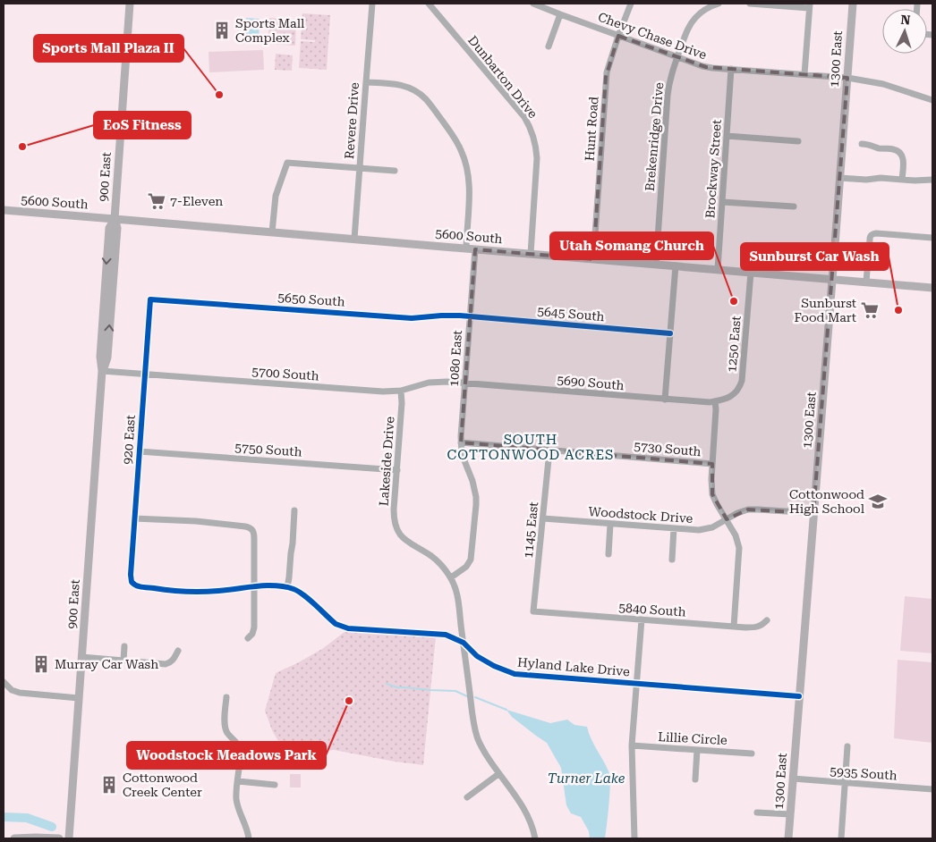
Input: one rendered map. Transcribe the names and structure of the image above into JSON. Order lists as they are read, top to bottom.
{
  "streets": {
    "main road": ["1300 East", "900 East", "5600 South"],
    "street": [
      "Chevy Chase Drive",
      "Dunbarton Drive",
      "Revere Drive",
      "Hunt Road",
      "Brekenridge Drive",
      "Brockway Street",
      "5650 South",
      "5645 South",
      "1250 East",
      "1080 East",
      "5700 South",
      "5690 South",
      "920 East",
      "5730 South",
      "5750 South",
      "Lakeside Drive",
      "Woodstock Drive",
      "1145 East",
      "5840 South",
      "Hyland Lake Drive",
      "Lillie Circle",
      "5935 South"
    ]
  },
  "crossings": [
    ["Chevy Chase Drive", "1300 East"],
    ["Chevy Chase Drive", "Hunt Road"],
    ["Chevy Chase Drive", "Brekenridge Drive"],
    ["Chevy Chase Drive", "Brockway Street"],
    ["1300 East", "5600 South"],
    ["1300 East", "Woodstock Drive"],
    ["1300 East", "Hyland Lake Drive"],
    ["1300 East", "5935 South"],
    ["Dunbarton Drive", "5600 South"],
    ["Revere Drive", "5600 South"],
    ["Hunt Road", "5600 South"],
    ["Brekenridge Drive", "5600 South"],
    ["Brockway Street", "5600 South"],
    ["900 East", "5600 South"],
    ["900 East", "5700 South"],
    ["5600 South", "1250 East"],
    ["5600 South", "1080 East"],
    ["5650 South", "5645 South"],
    ["5650 South", "1080 East"],
    ["5650 South", "920 East"],
    ["5645 South", "1080 East"],
    ["1250 East", "5690 South"],
    ["1080 East", "5700 South"],
    ["1080 East", "5690 South"],
    ["1080 East", "5730 South"],
    ["1080 East", "Lakeside Drive"],
    ["5700 South", "5690 South"],
    ["5700 South", "920 East"],
    ["5700 South", "Lakeside Drive"],
    ["920 East", "5750 South"],
    ["920 East", "Hyland Lake Drive"],
    ["5730 South", "1145 East"],
    ["5750 South", "Lakeside Drive"],
    ["Lakeside Drive", "Hyland Lake Drive"],
    ["Woodstock Drive", "1145 East"],
    ["1145 East", "5840 South"]
  ],
  "districts": ["SOUTH COTTONWOOD ACRES"],
  "water": ["Turner Lake"],
  "places": {
    "building": ["Sports Mall Complex", "Murray Car Wash", "Cottonwood Creek Center"],
    "other": [
      "Sports Mall Plaza II",
      "EoS Fitness",
      "Utah Somang Church",
      "Sunburst Car Wash",
      "Woodstock Meadows Park"
    ],
    "supermarket": ["7-Eleven", "Sunburst Food Mart"],
    "school or university": ["Cottonwood High School"]
  },
  "north": "top"
}
